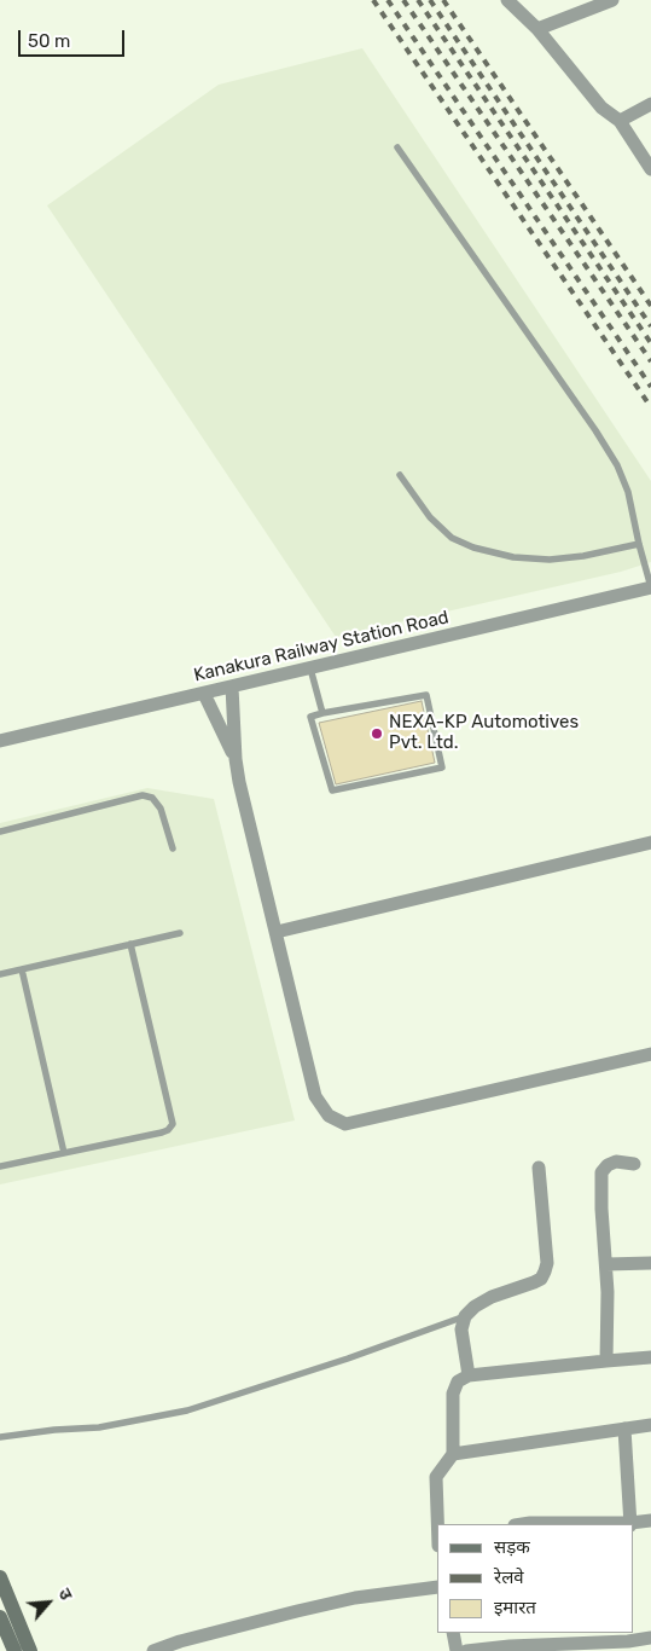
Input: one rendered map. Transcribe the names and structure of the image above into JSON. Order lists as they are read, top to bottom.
{
  "streets": {
    "street": ["Kanakura Railway Station Road"]
  },
  "places": ["NEXA-KP Automotives Pvt. Ltd."],
  "legend": ["सड़क", "रेलवे", "इमारत"],
  "scale_bar": "50 m",
  "north": "top right"
}
